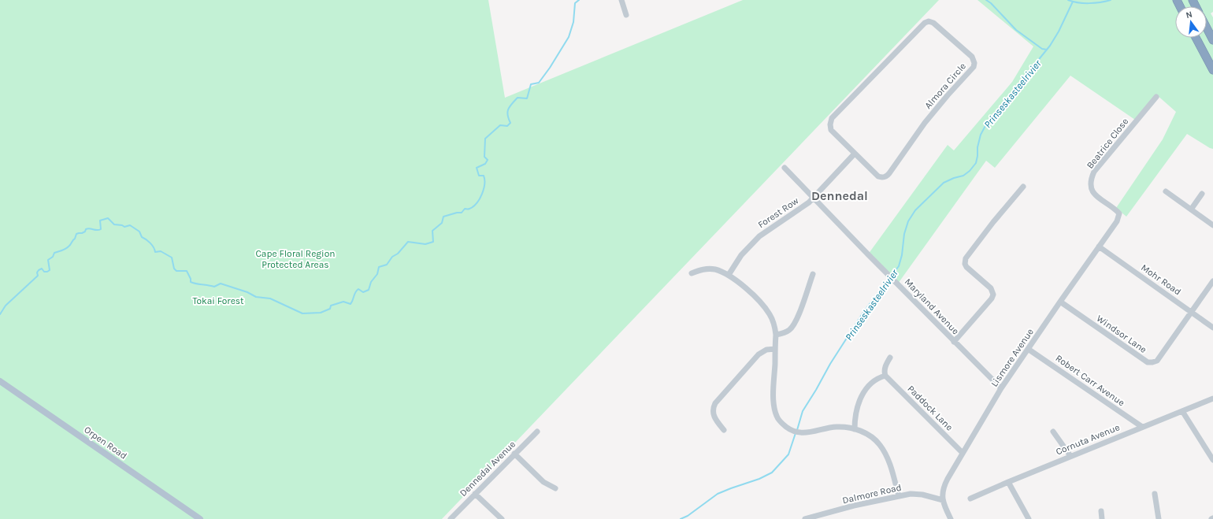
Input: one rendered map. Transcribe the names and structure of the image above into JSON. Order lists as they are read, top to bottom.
{
  "streets": {
    "main road": ["Orpen Road"],
    "street": [
      "Almora Circle",
      "Beatrice Close",
      "Forest Row",
      "Mohr Road",
      "Maryland Avenue",
      "Windsor Lane",
      "Lismore Avenue",
      "Robert Carr Avenue",
      "Paddock Lane",
      "Cornuta Avenue",
      "Dennedal Avenue",
      "Dalmore Road"
    ]
  },
  "crossings": [
    ["Almora Circle", "Forest Row"],
    ["Beatrice Close", "Lismore Avenue"],
    ["Forest Row", "Maryland Avenue"],
    ["Mohr Road", "Windsor Lane"],
    ["Mohr Road", "Lismore Avenue"],
    ["Maryland Avenue", "Lismore Avenue"],
    ["Windsor Lane", "Lismore Avenue"],
    ["Lismore Avenue", "Robert Carr Avenue"],
    ["Lismore Avenue", "Paddock Lane"],
    ["Lismore Avenue", "Dalmore Road"],
    ["Robert Carr Avenue", "Cornuta Avenue"]
  ],
  "districts": ["Dennedal"],
  "water": ["Prinseskasteelrivier"],
  "parks": ["Cape Floral Region Protected Areas", "Tokai Forest"],
  "north": "top"
}
